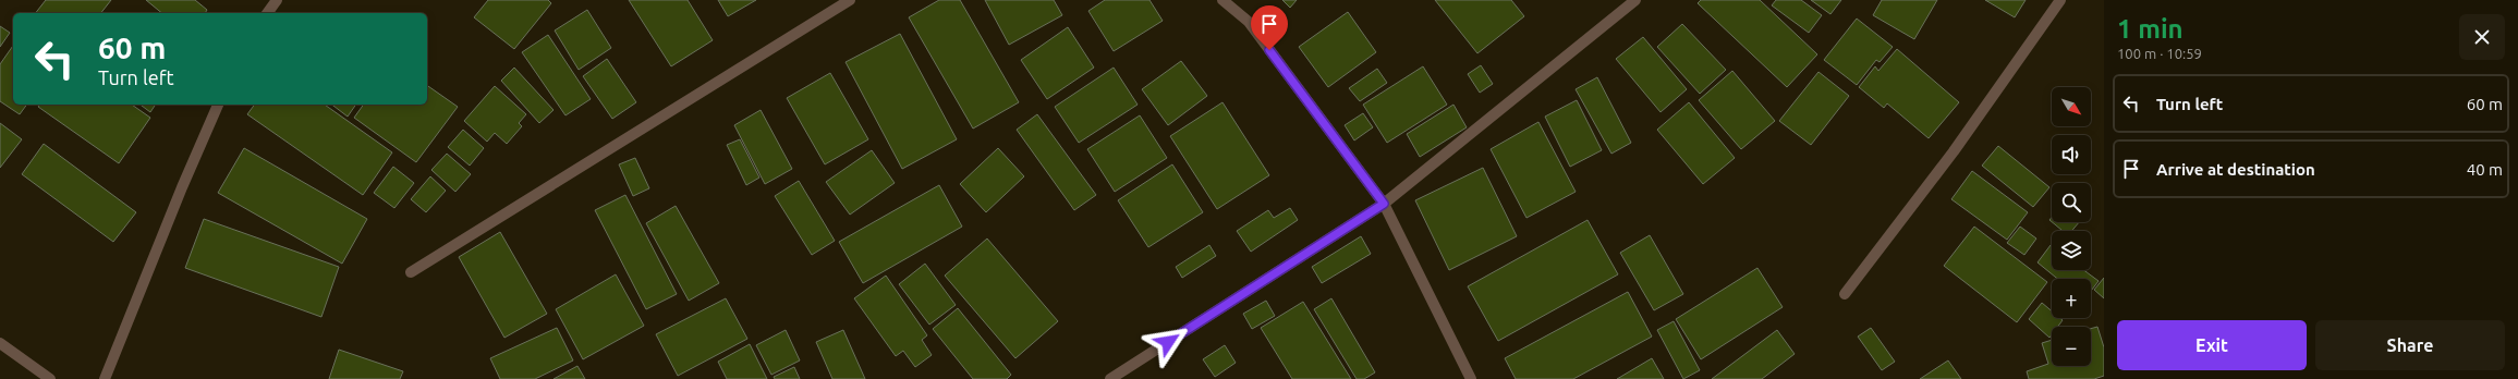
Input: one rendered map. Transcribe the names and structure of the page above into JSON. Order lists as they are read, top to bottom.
{
  "north": "bottom right",
  "page": {
    "heading": ["1 min", "100 m · 10:59"],
    "turn": ["60 m", "Turn left"],
    "list": [
      {
        "name": "Turn left",
        "value": "60 m"
      },
      {
        "name": "Arrive at destination",
        "value": "40 m"
      }
    ],
    "map_buttons": ["+", "−"],
    "buttons": ["Exit", "Share"]
  }
}
